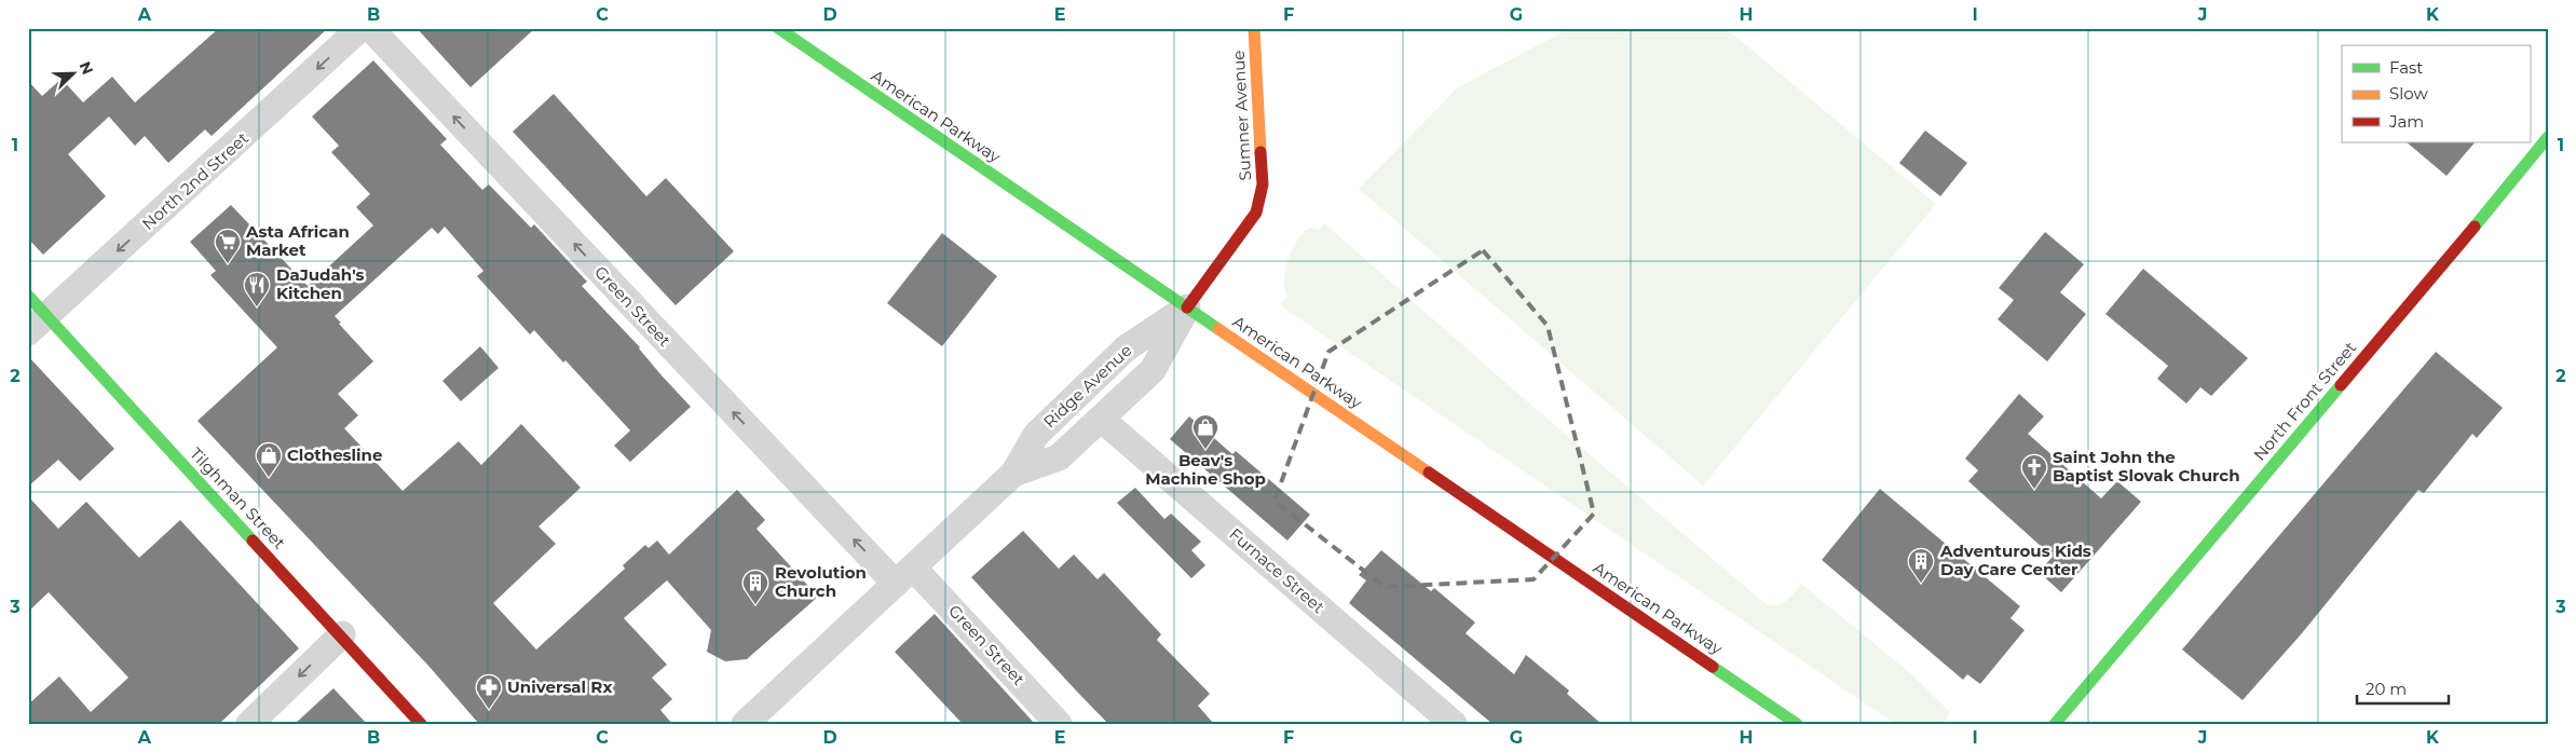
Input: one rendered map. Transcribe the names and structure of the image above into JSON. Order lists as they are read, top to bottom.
{
  "streets": {
    "main road": [
      "Sumner Avenue",
      "American Parkway",
      "North Front Street",
      "Tilghman Street"
    ],
    "street": [
      "North 2nd Street",
      "Green Street",
      "Ridge Avenue",
      "Furnace Street"
    ]
  },
  "crossings": [
    ["Sumner Avenue", "American Parkway"],
    ["Sumner Avenue", "Ridge Avenue"],
    ["American Parkway", "Ridge Avenue"],
    ["North 2nd Street", "Tilghman Street"],
    ["Green Street", "Ridge Avenue"],
    ["Ridge Avenue", "Furnace Street"]
  ],
  "one_way": ["North 2nd Street", "Green Street"],
  "places": {
    "supermarket": ["Asta African Market"],
    "restaurant": ["DaJudah's Kitchen"],
    "shop": ["Beav's Machine Shop", "Clothesline"],
    "church": ["Saint John the Baptist Slovak Church"],
    "building": ["Adventurous Kids Day Care Center", "Revolution Church"],
    "pharmacy": ["Universal Rx"]
  },
  "legend": ["Fast", "Slow", "Jam"],
  "scale_bar": "20 m",
  "north": "top right",
  "grid": {
    "columns": [
      "A",
      "B",
      "C",
      "D",
      "E",
      "F",
      "G",
      "H",
      "I",
      "J",
      "K"
    ],
    "rows": ["1", "2", "3"]
  }
}
